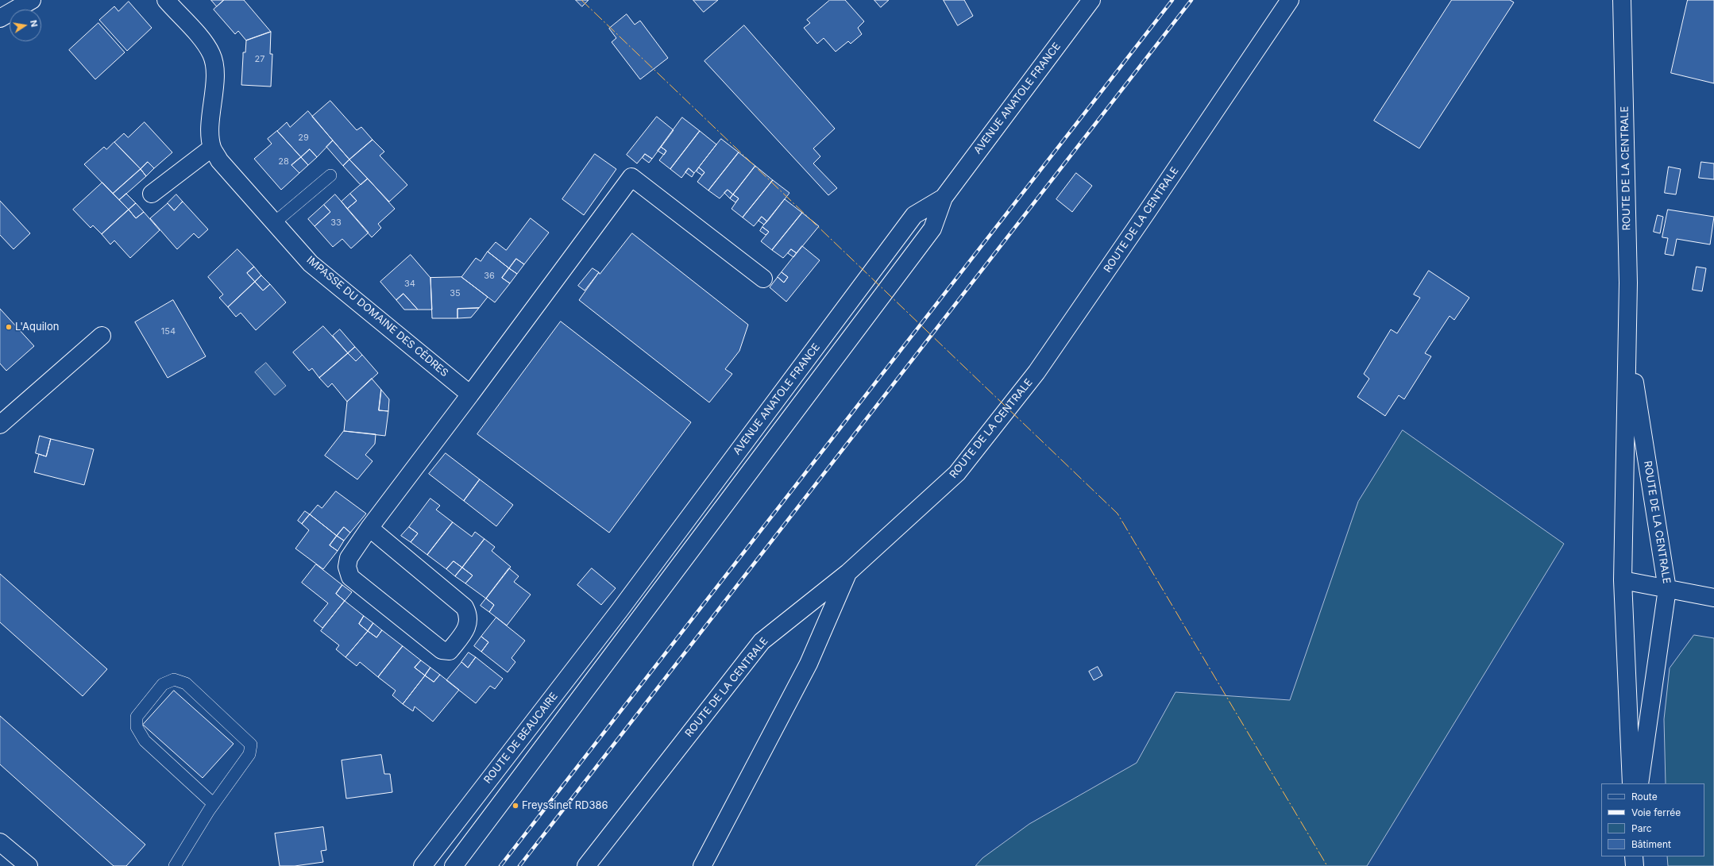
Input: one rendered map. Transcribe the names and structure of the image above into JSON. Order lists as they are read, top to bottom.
{
  "streets": {
    "street": [
      "AVENUE ANATOLE FRANCE",
      "ROUTE DE LA CENTRALE",
      "IMPASSE DU DOMAINE DES CÈDRES",
      "ROUTE DE BEAUCAIRE"
    ]
  },
  "crossings": [
    ["AVENUE ANATOLE FRANCE", "ROUTE DE BEAUCAIRE"]
  ],
  "places": ["L'Aquilon", "Freyssinet RD386"],
  "house_numbers": [
    "27",
    "29",
    "28",
    "33",
    "36",
    "34",
    "35",
    "154"
  ],
  "legend": [
    "Route",
    "Voie ferrée",
    "Parc",
    "Bâtiment"
  ],
  "north": "right"
}
